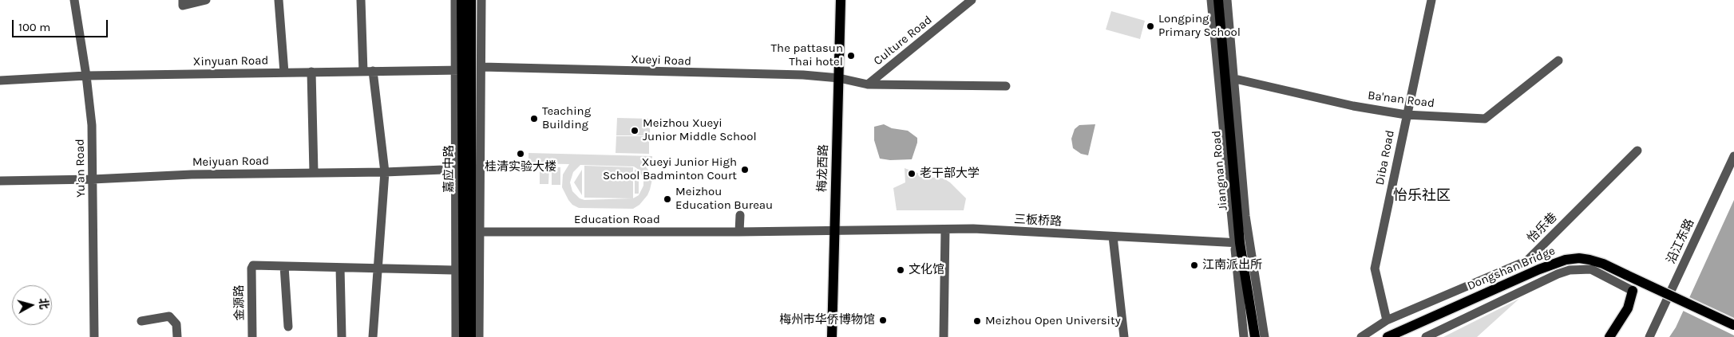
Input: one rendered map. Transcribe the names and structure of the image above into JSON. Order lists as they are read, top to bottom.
{
  "streets": {
    "main road": [
      "梅龙西路",
      "嘉应中路",
      "Jiangnan Road",
      "Dongshan Bridge"
    ],
    "street": [
      "Culture Road",
      "Xueyi Road",
      "Xinyuan Road",
      "Ba'nan Road",
      "Diba Road",
      "Meiyuan Road",
      "Yu'an Road",
      "Education Road",
      "三板桥路",
      "怡乐巷",
      "沿江东路",
      "金源路"
    ]
  },
  "crossings": [
    ["Culture Road", "Xueyi Road"],
    ["Xueyi Road", "梅龙西路"],
    ["Xinyuan Road", "Yu'an Road"],
    ["Xinyuan Road", "嘉应中路"],
    ["Ba'nan Road", "Diba Road"],
    ["Ba'nan Road", "Jiangnan Road"],
    ["Diba Road", "怡乐巷"],
    ["Meiyuan Road", "Yu'an Road"],
    ["Meiyuan Road", "嘉应中路"],
    ["梅龙西路", "Education Road"],
    ["梅龙西路", "三板桥路"],
    ["嘉应中路", "Education Road"],
    ["Jiangnan Road", "三板桥路"],
    ["Education Road", "三板桥路"]
  ],
  "districts": ["怡乐社区"],
  "places": [
    "Longping Primary School",
    "The pattasun Thai hotel",
    "Teaching Building",
    "Meizhou Xueyi Junior Middle School",
    "桂清实验大楼",
    "Xueyi Junior High School Badminton Court",
    "老干部大学",
    "Meizhou Education Bureau",
    "江南派出所",
    "文化馆",
    "梅州市华侨博物馆",
    "Meizhou Open University"
  ],
  "scale_bar": "100 m",
  "north": "right"
}
